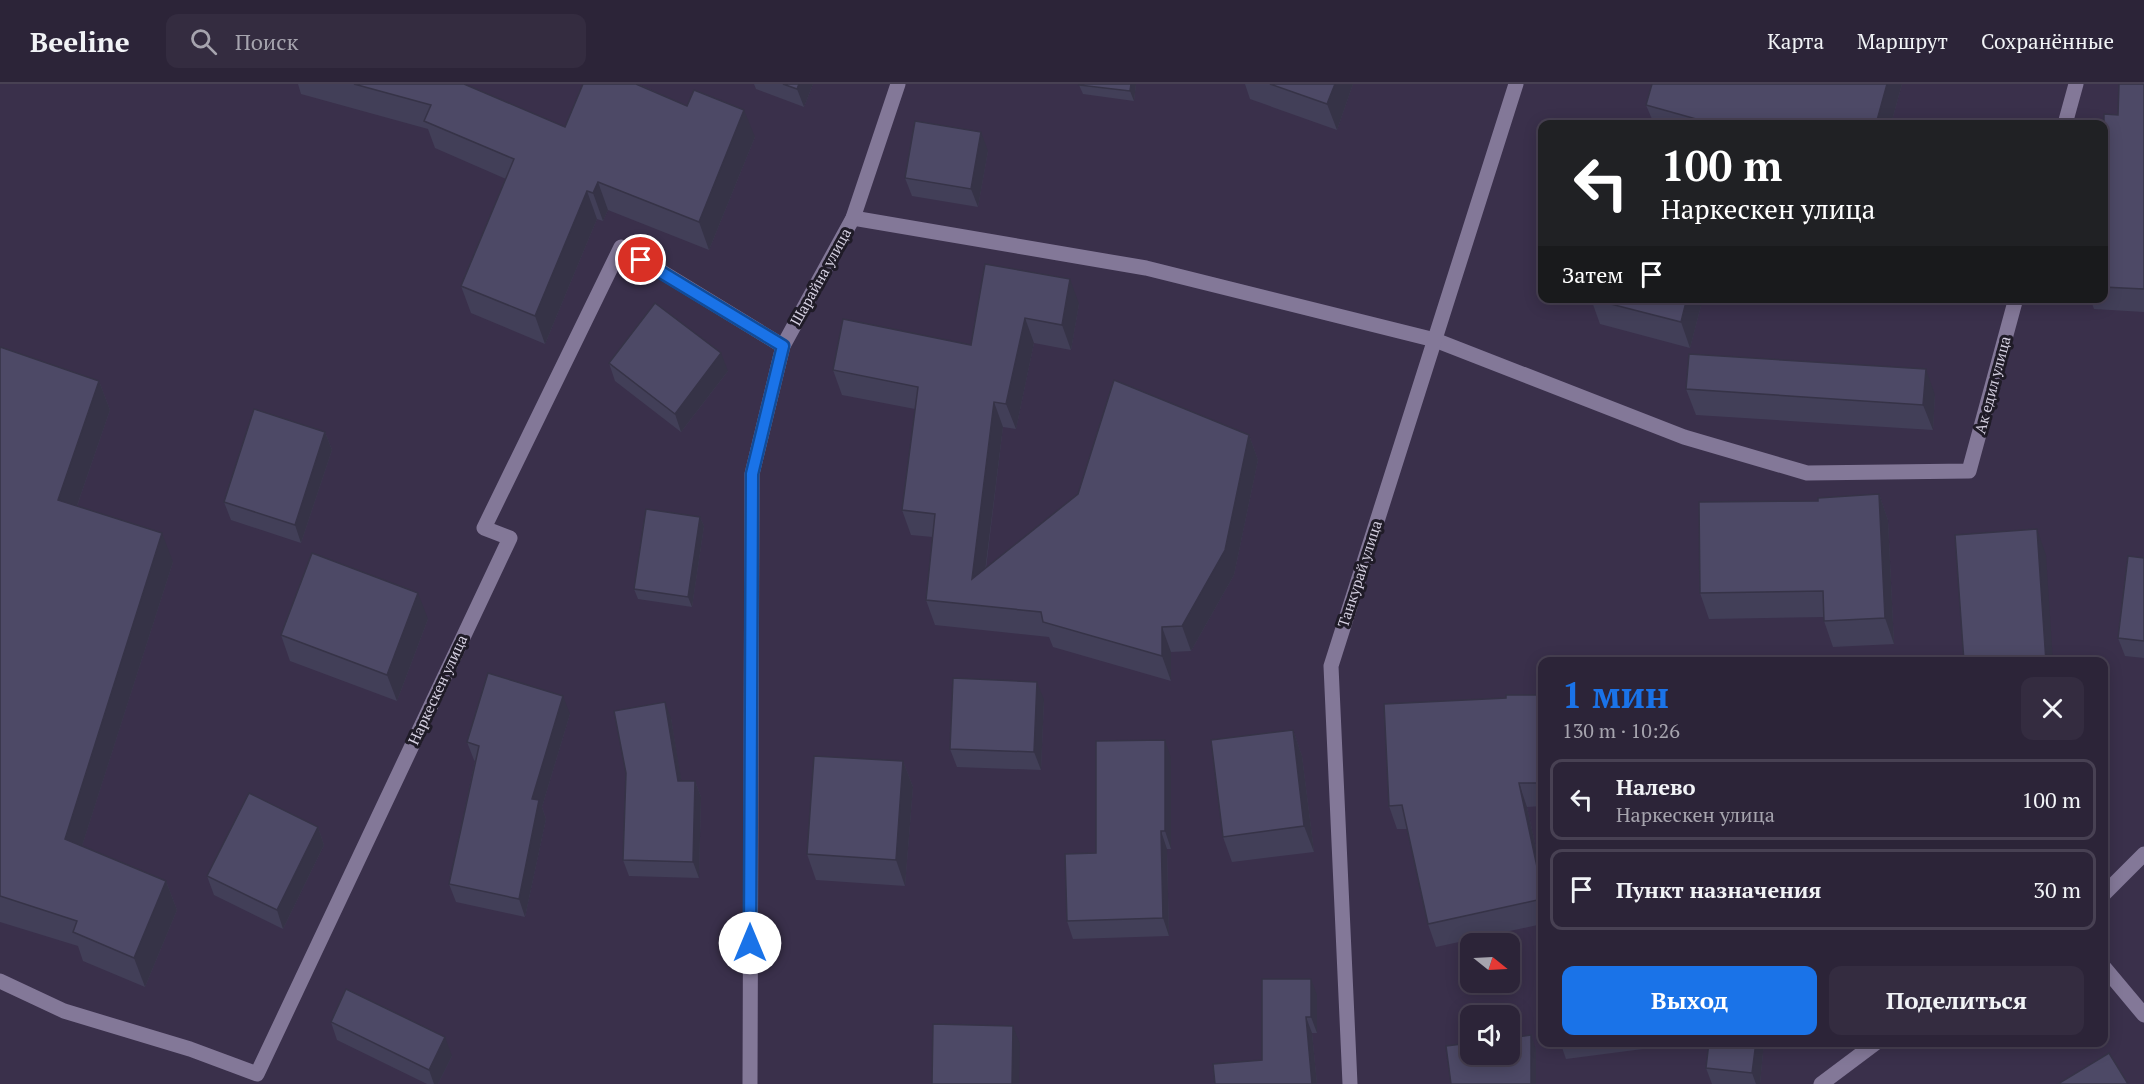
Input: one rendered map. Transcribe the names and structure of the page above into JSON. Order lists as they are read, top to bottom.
{
  "streets": {
    "street": [
      "Шарайна улица",
      "Ак едил улица",
      "Танкурай улица",
      "Наркескен улица"
    ]
  },
  "crossings": [
    ["Шарайна улица", "Наркескен улица"],
    ["Ак едил улица", "Танкурай улица"]
  ],
  "north": "right",
  "page": {
    "header": "Beeline",
    "search": "Поиск",
    "nav": ["Карта", "Маршрут", "Сохранённые"],
    "turn": ["100 m", "Наркескен улица"],
    "then": "Затем",
    "heading": ["1 мин", "130 m · 10:26"],
    "list": [
      {
        "name": "Налево",
        "note": "Наркескен улица",
        "value": "100 m"
      },
      {
        "name": "Пункт назначения",
        "value": "30 m"
      }
    ],
    "buttons": ["Выход", "Поделиться"]
  }
}
